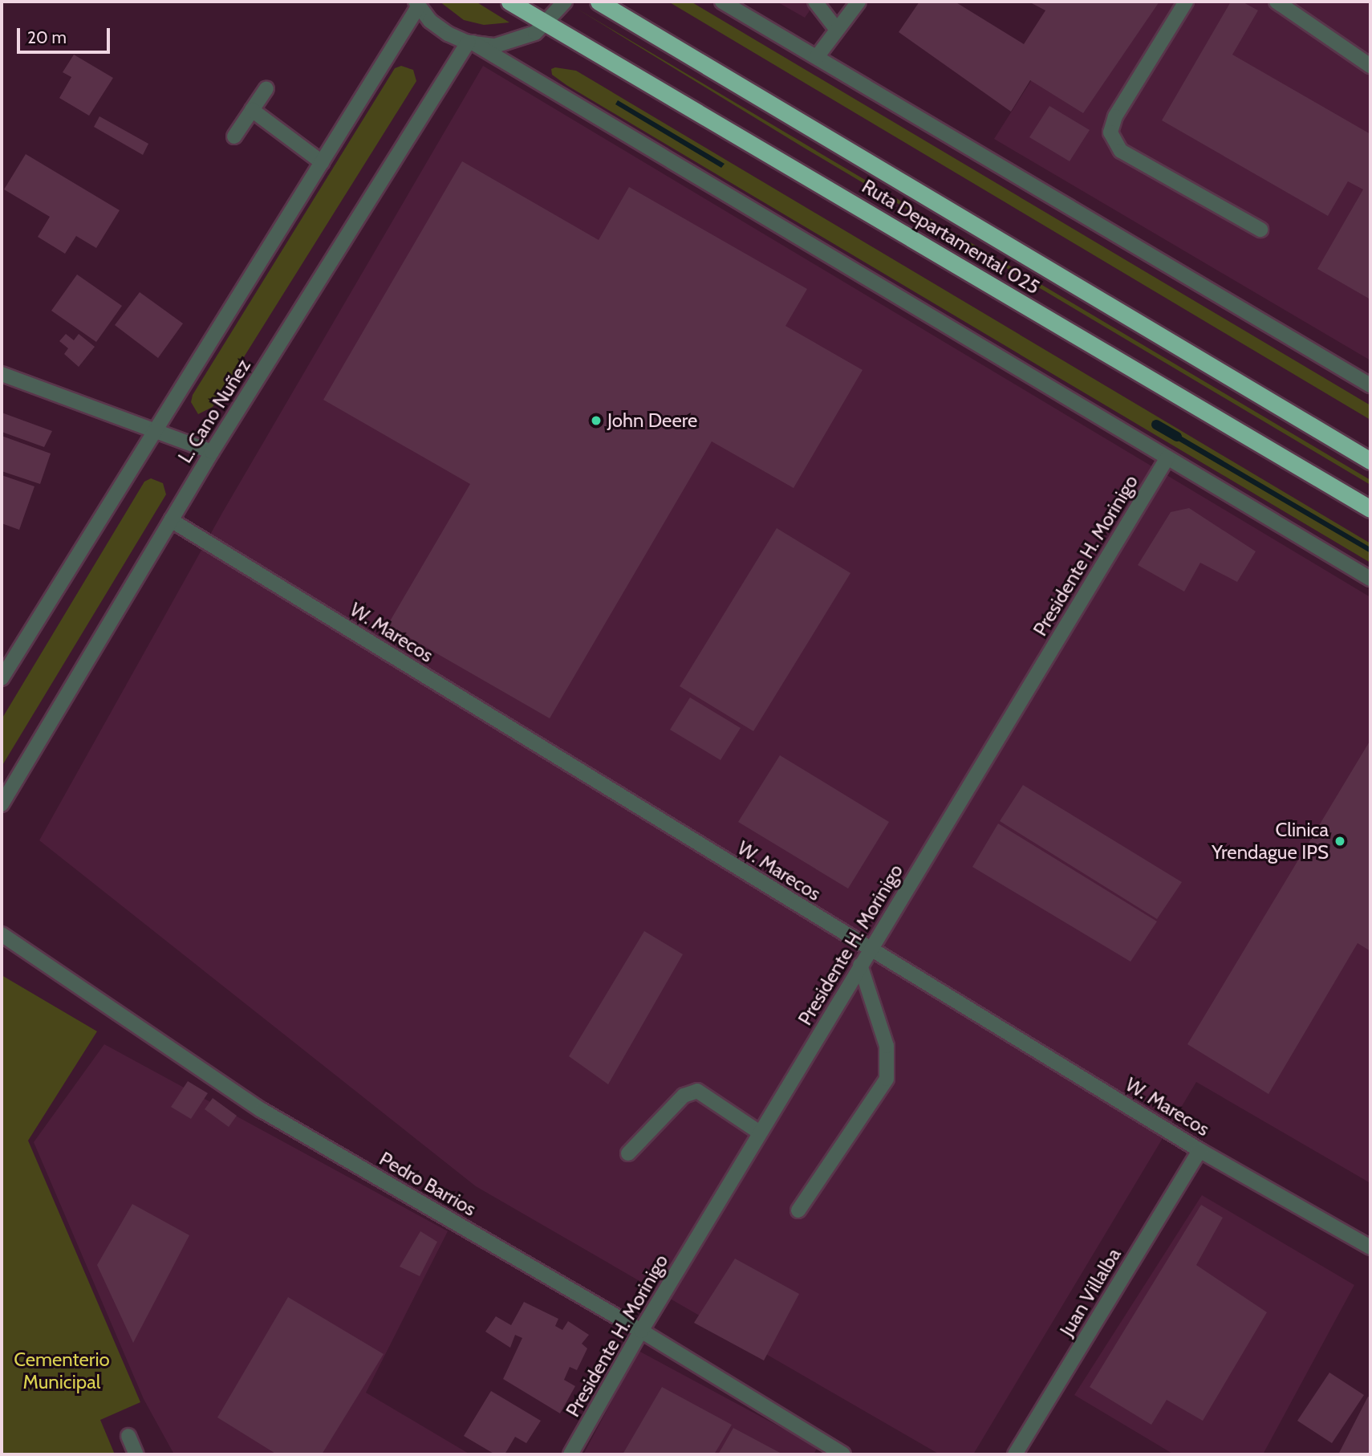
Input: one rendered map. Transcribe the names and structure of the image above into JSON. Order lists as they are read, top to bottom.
{
  "streets": {
    "highway": ["Ruta Departamental 025"],
    "street": [
      "L. Cano Nuñez",
      "Presidente H. Morinigo",
      "W. Marecos",
      "Pedro Barrios",
      "Juan Villalba"
    ]
  },
  "crossings": [
    ["L. Cano Nuñez", "W. Marecos"],
    ["Presidente H. Morinigo", "W. Marecos"],
    ["Presidente H. Morinigo", "Pedro Barrios"],
    ["W. Marecos", "Juan Villalba"]
  ],
  "parks": ["Cementerio Municipal"],
  "places": ["John Deere", "Clinica Yrendague IPS"],
  "scale_bar": "20 m"
}
